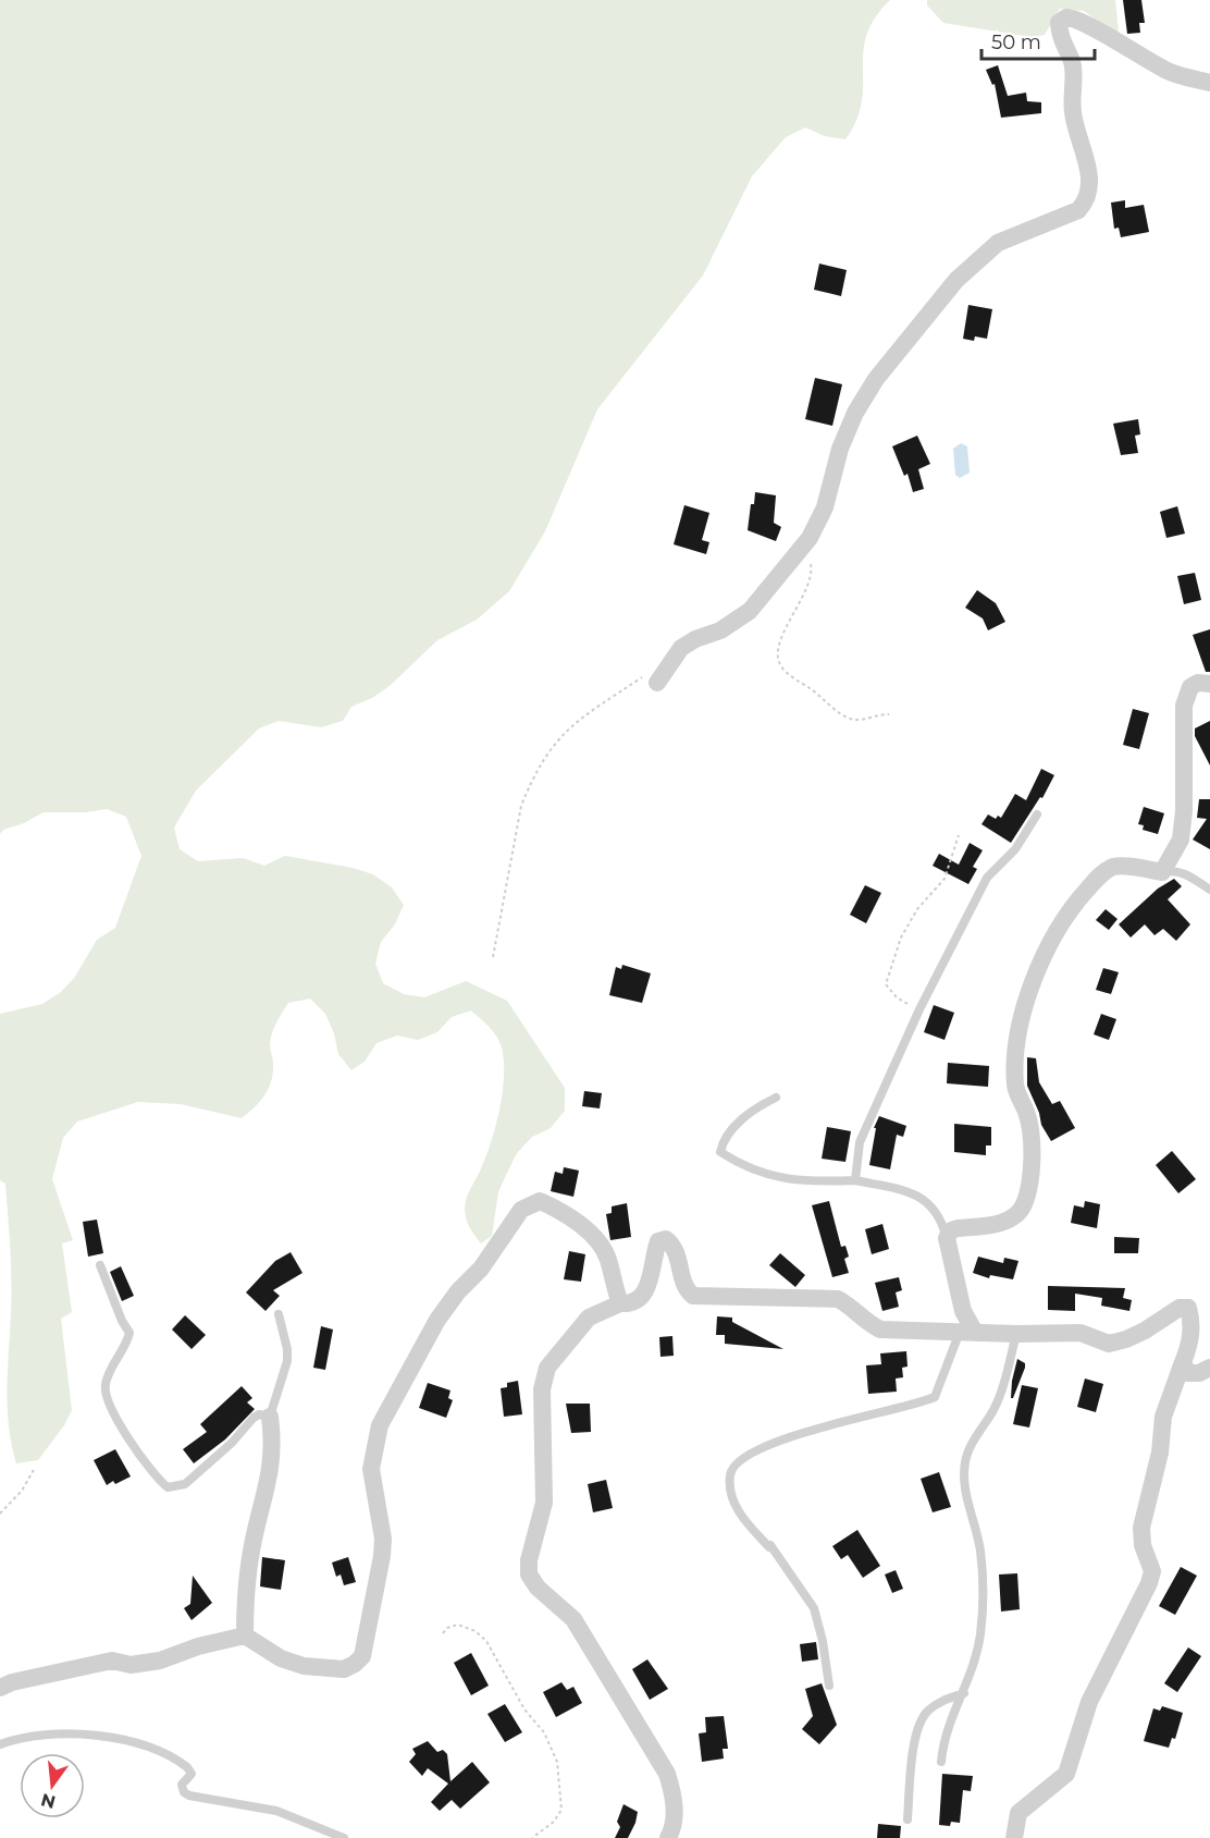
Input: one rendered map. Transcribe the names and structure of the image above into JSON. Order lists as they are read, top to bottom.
{
  "scale_bar": "50 m",
  "north": "bottom"
}
